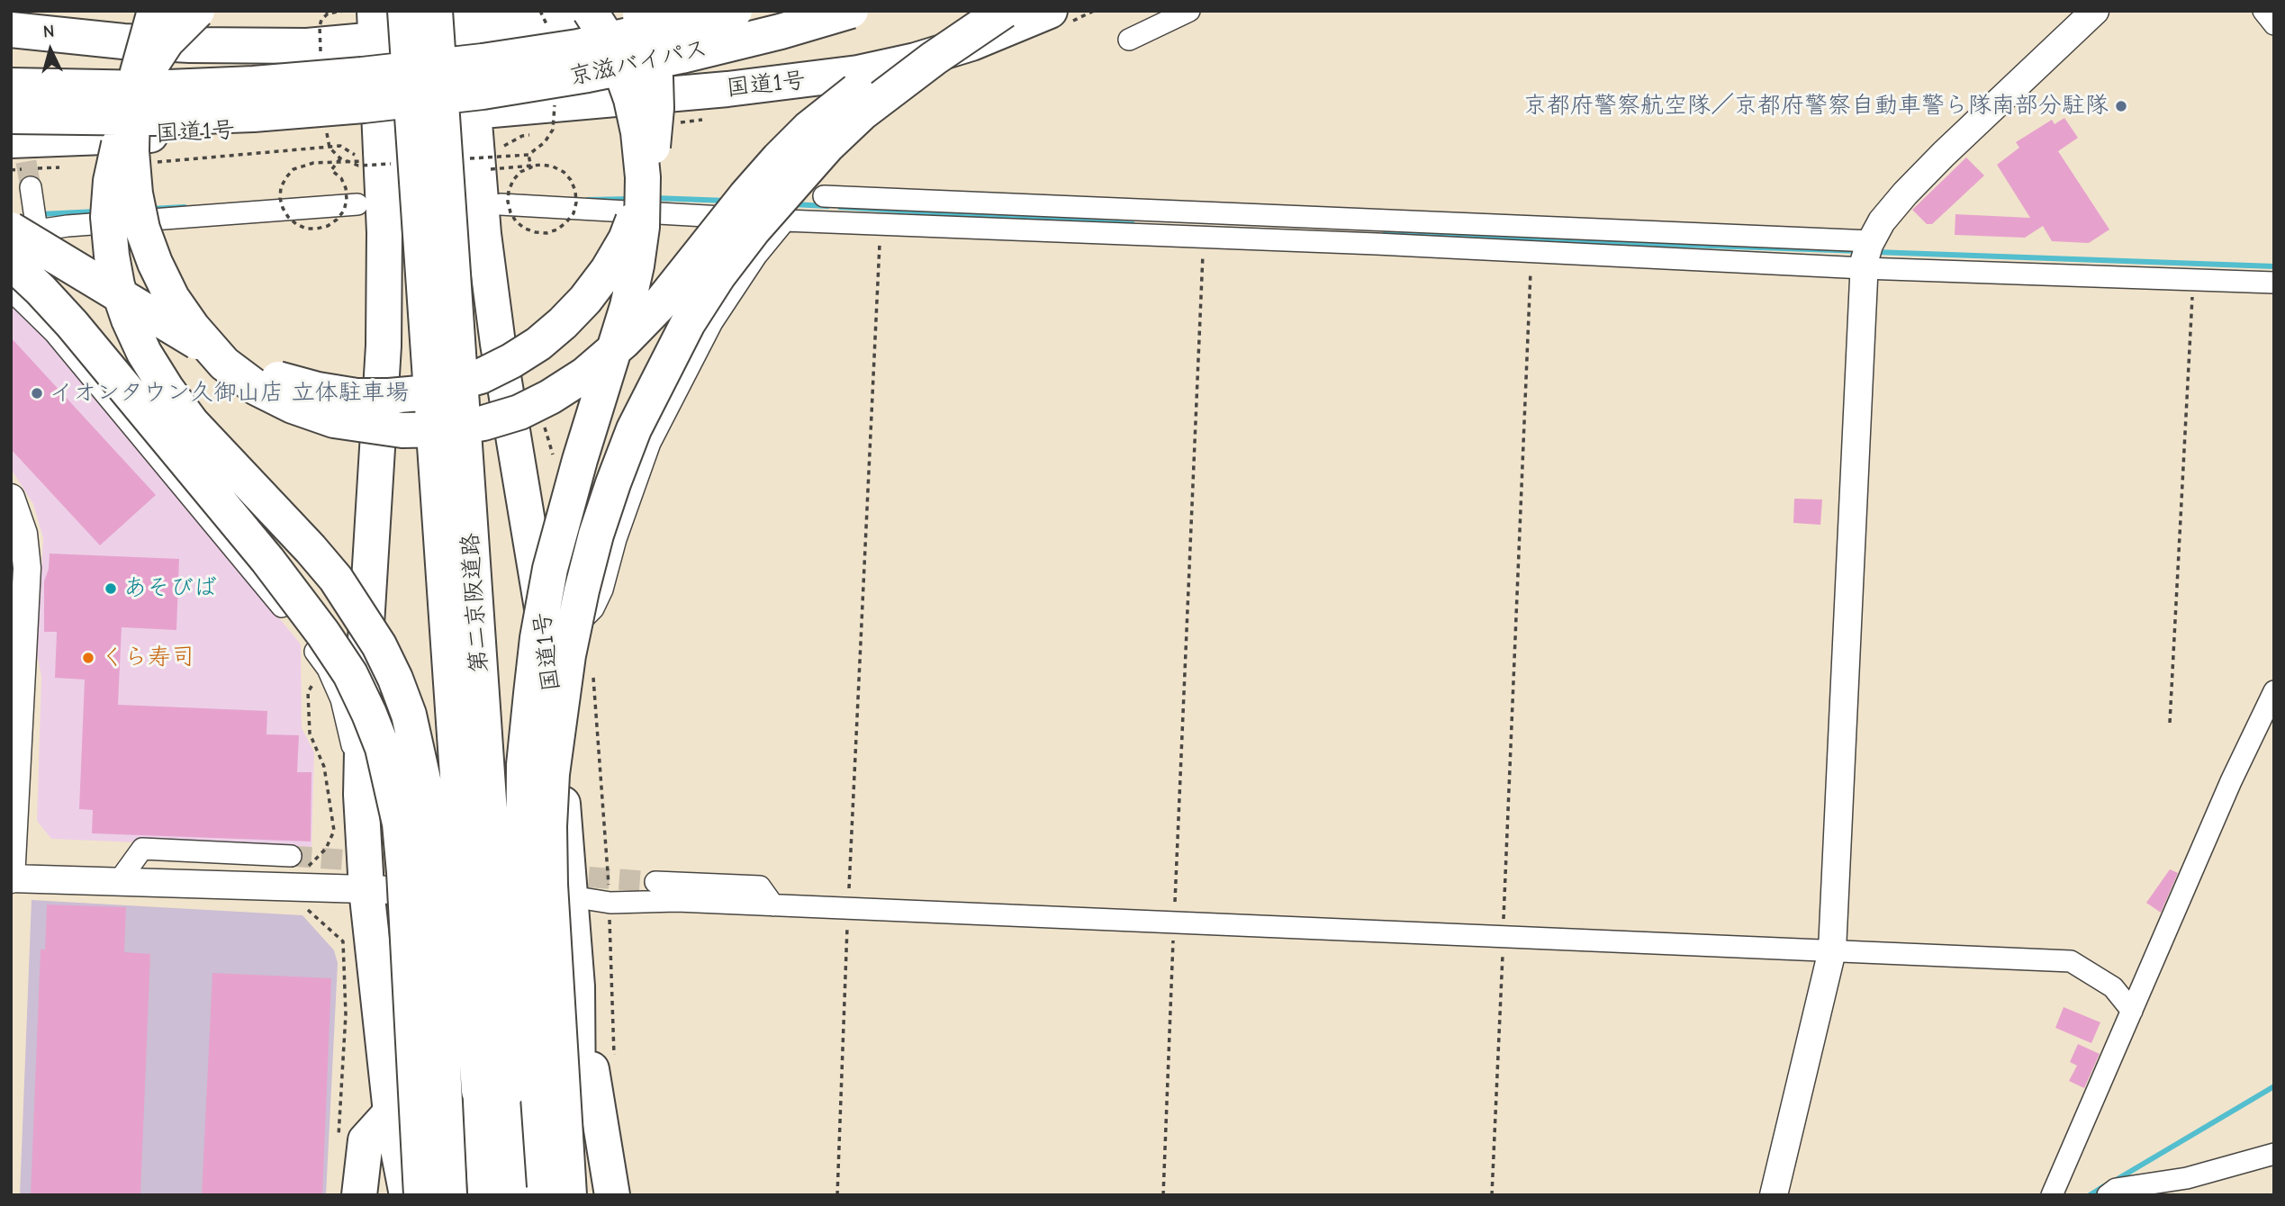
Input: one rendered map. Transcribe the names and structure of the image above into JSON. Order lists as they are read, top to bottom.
{
  "streets": {
    "highway": ["京滋バイパス", "国道1号", "第二京阪道路"]
  },
  "crossings": [
    ["京滋バイパス", "国道1号"],
    ["京滋バイパス", "第二京阪道路"],
    ["国道1号", "第二京阪道路"]
  ],
  "places": [
    "京都府警察航空隊／京都府警察自動車警ら隊南部分駐隊",
    "イオンタウン久御山店 立体駐車場",
    "あそびば",
    "くら寿司"
  ],
  "north": "top"
}
